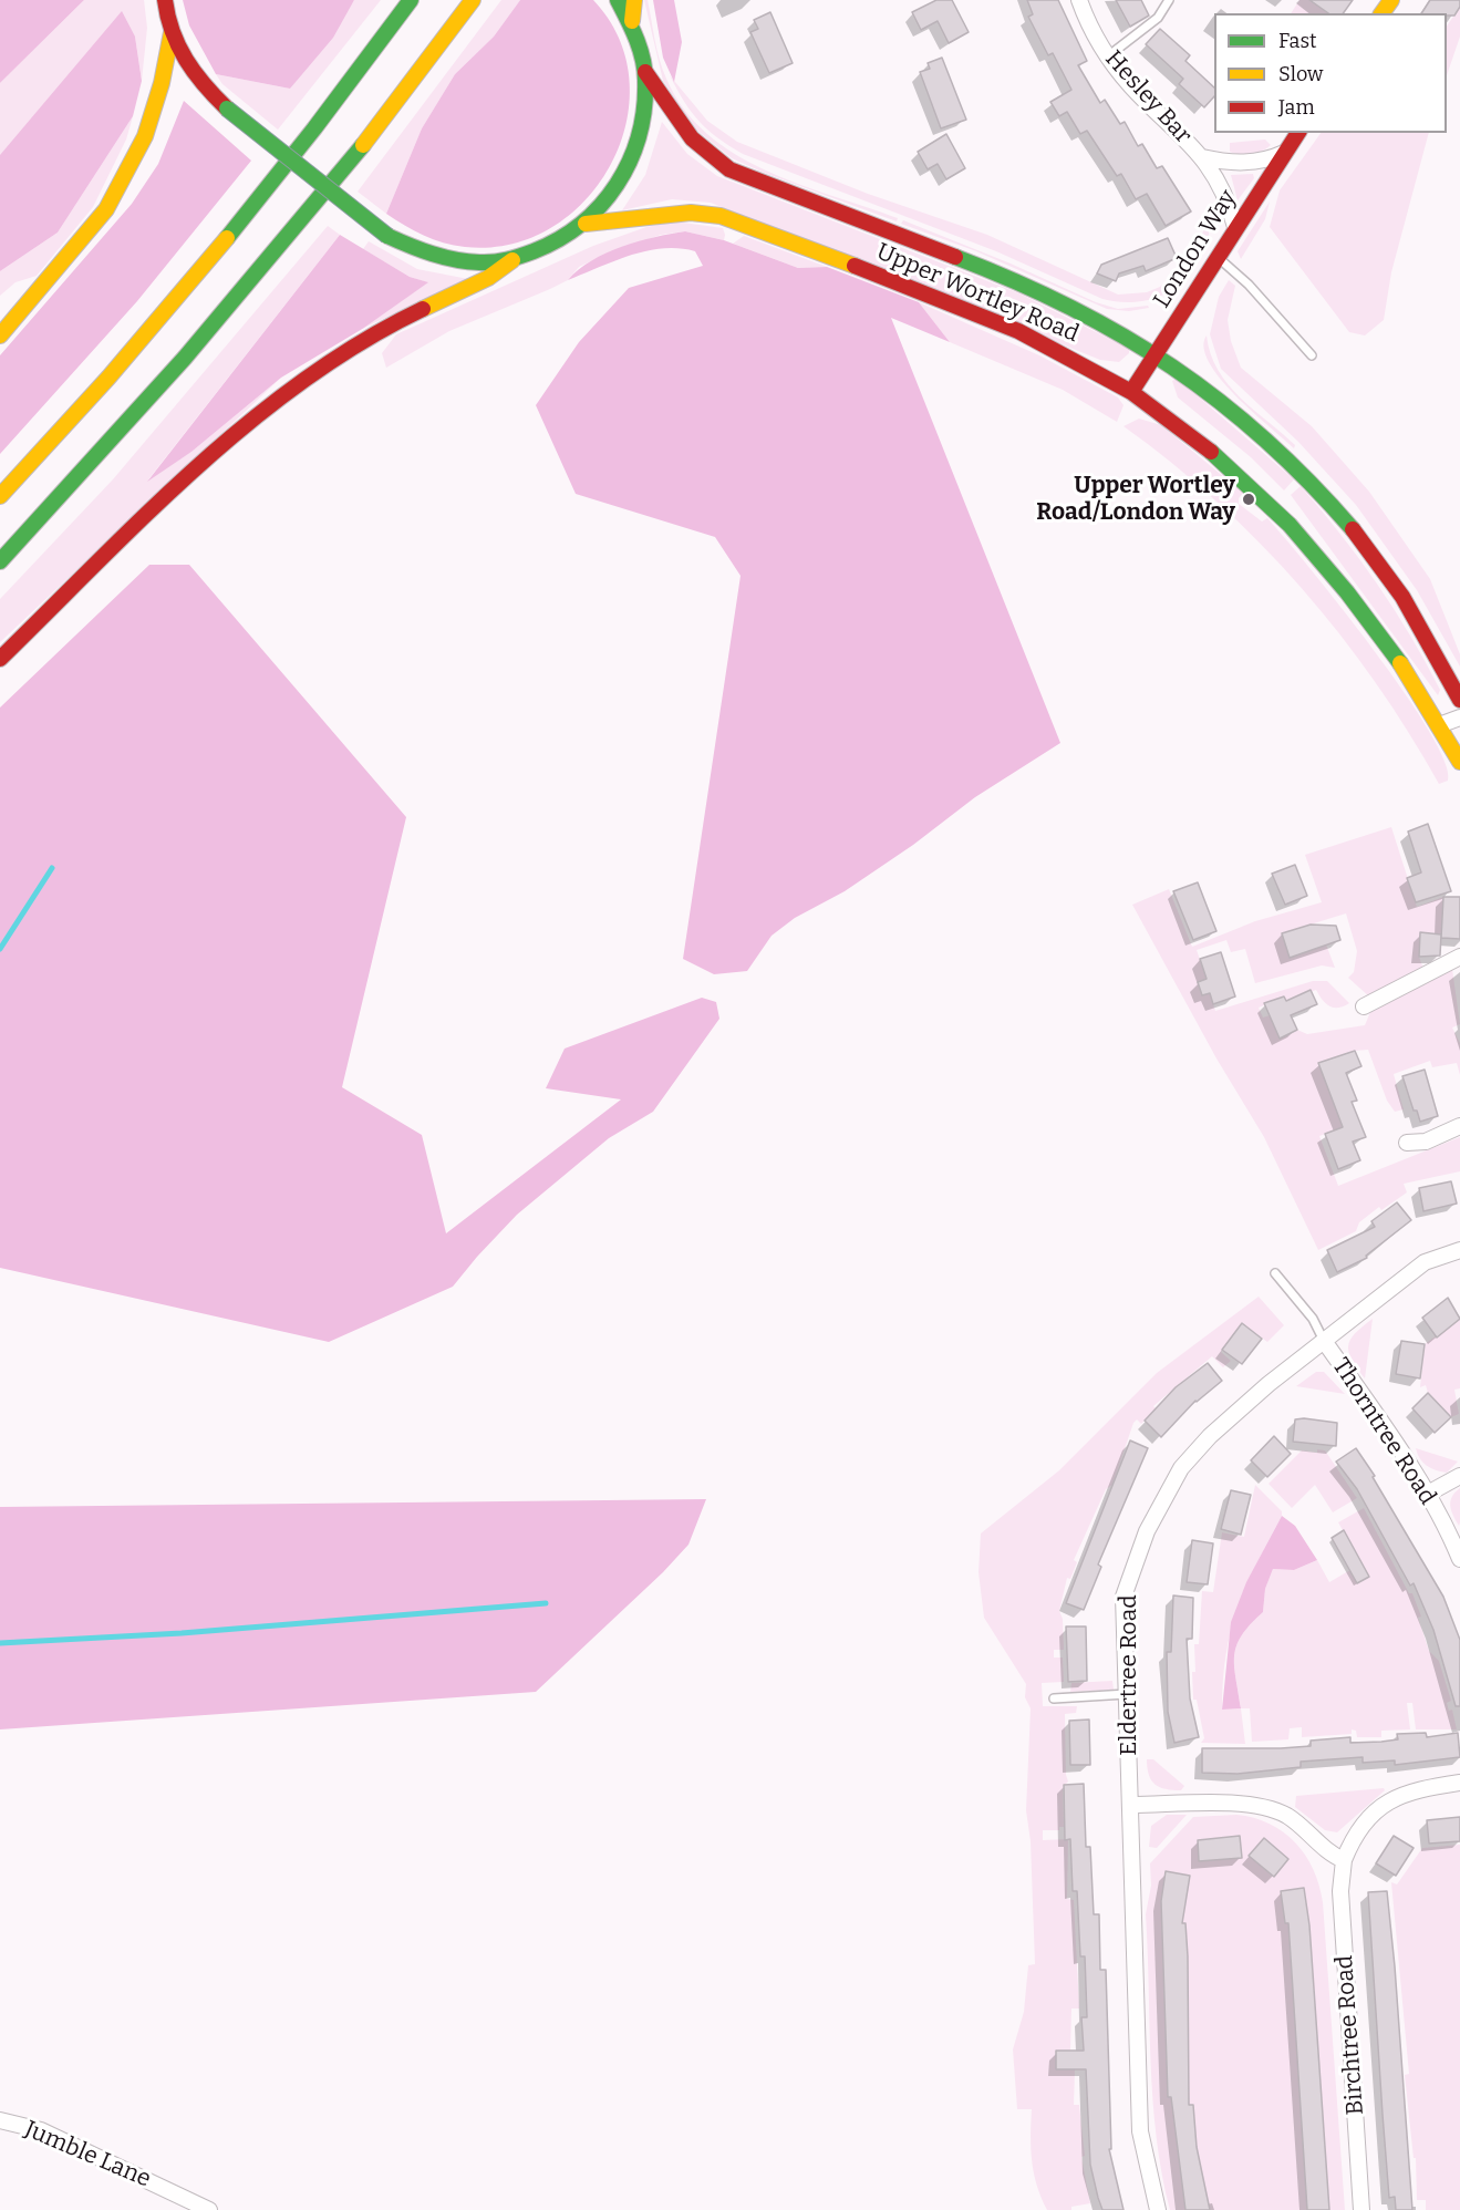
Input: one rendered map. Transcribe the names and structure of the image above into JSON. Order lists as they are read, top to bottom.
{
  "streets": {
    "main road": ["London Way", "Upper Wortley Road"],
    "street": [
      "Hesley Bar",
      "Thorntree Road",
      "Eldertree Road",
      "Birchtree Road",
      "Jumble Lane"
    ]
  },
  "crossings": [
    ["Hesley Bar", "London Way"],
    ["London Way", "Upper Wortley Road"],
    ["Thorntree Road", "Eldertree Road"]
  ],
  "places": ["Upper Wortley Road/London Way"],
  "legend": ["Fast", "Slow", "Jam"]
}
